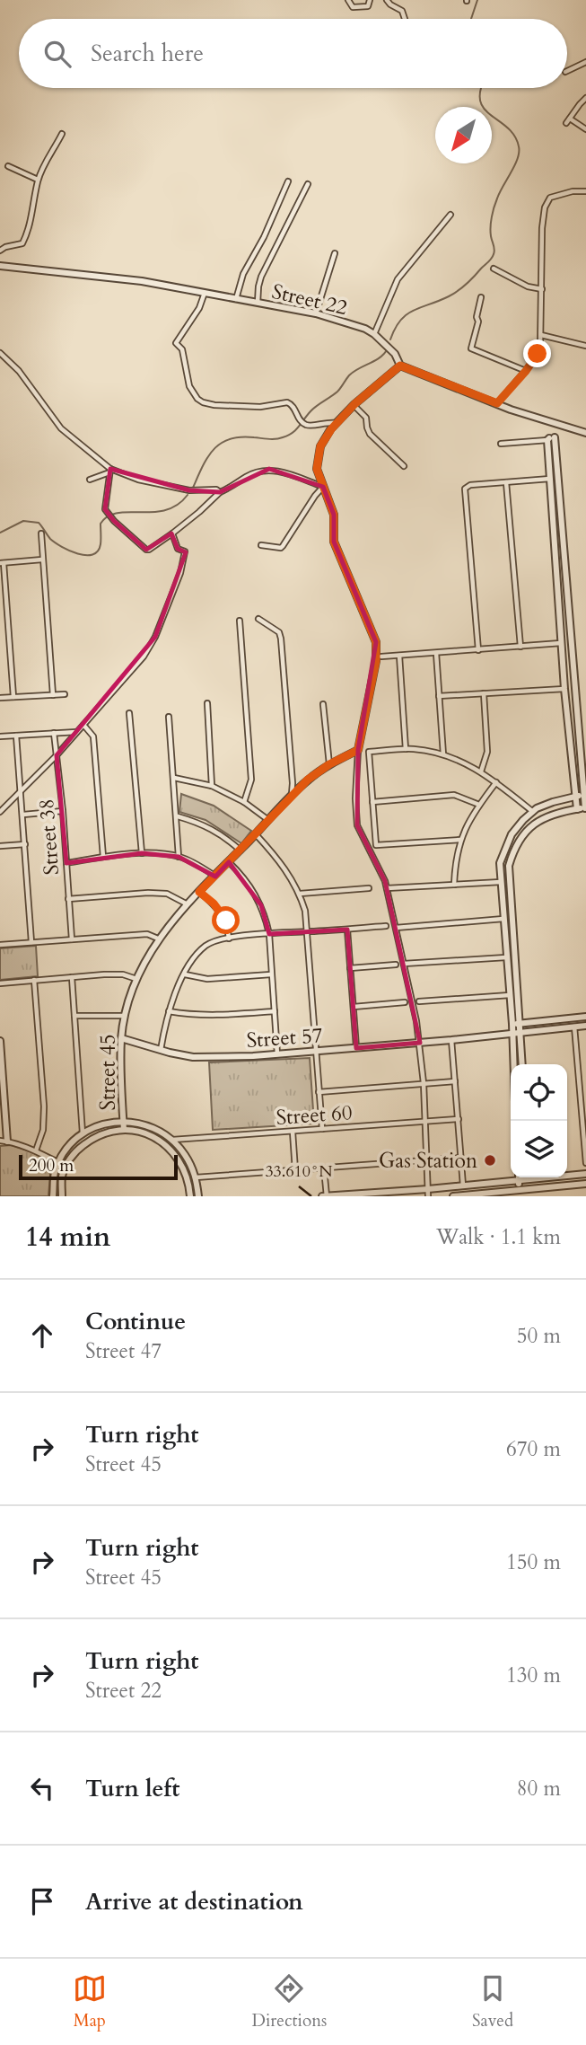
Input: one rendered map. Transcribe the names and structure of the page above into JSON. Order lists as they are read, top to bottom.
{
  "streets": {
    "street": [
      "Street 22",
      "Street 38",
      "Street 57",
      "Street 45",
      "Street 60"
    ]
  },
  "crossings": [
    ["Street 57", "Street 45"]
  ],
  "places": ["Gas Station"],
  "scale_bar": "200 m",
  "north": "bottom left",
  "page": {
    "search": "Search here",
    "scale": "200 m",
    "heading": ["14 min", "Walk · 1.1 km"],
    "list": [
      ["Continue", "Street 47", "50 m"],
      ["Turn right", "Street 45", "670 m"],
      ["Turn right", "Street 45", "150 m"],
      ["Turn right", "Street 22", "130 m"],
      ["Turn left", "80 m"],
      "Arrive at destination"
    ],
    "nav": ["Map", "Directions", "Saved"]
  },
  "coordinates": ["33.610°N"]
}
